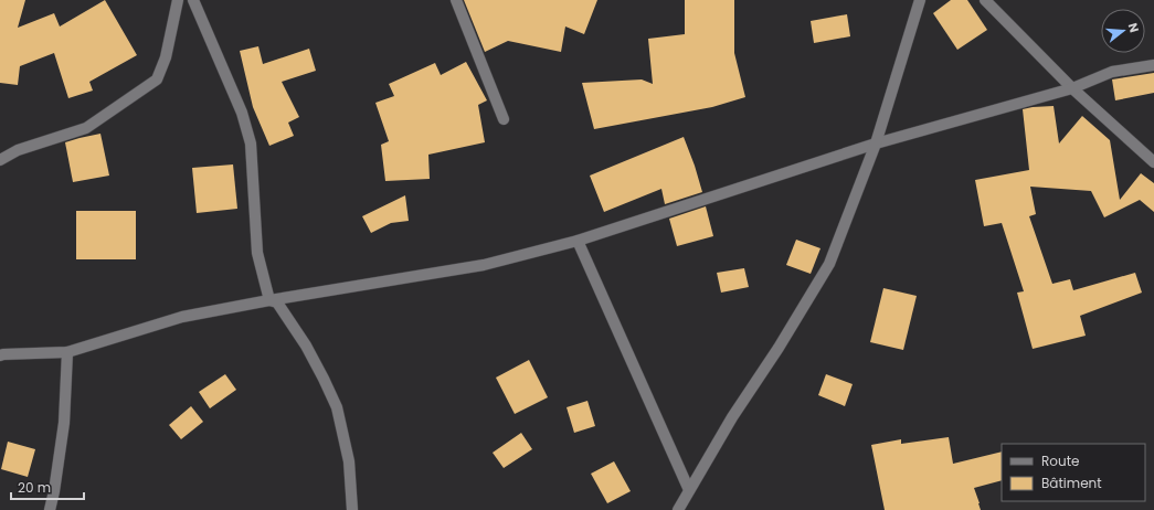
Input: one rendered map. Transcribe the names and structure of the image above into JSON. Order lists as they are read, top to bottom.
{
  "legend": ["Route", "Bâtiment"],
  "scale_bar": "20 m",
  "north": "right"
}
